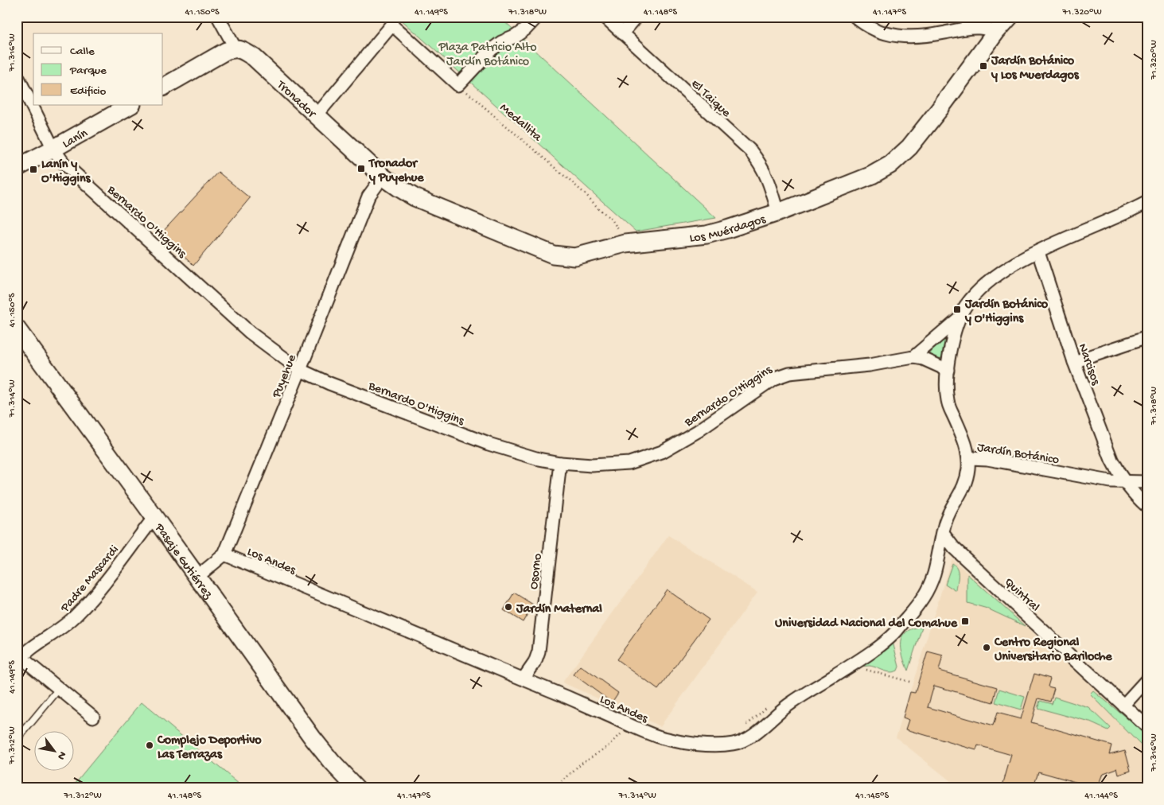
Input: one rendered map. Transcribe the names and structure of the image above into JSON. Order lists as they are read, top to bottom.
{
  "streets": {
    "street": [
      "El Taique",
      "Tronador",
      "Lanín",
      "Bernardo O'Higgins",
      "Los Muérdagos",
      "Narcisos",
      "Puyehue",
      "Jardín Botánico",
      "Los Andes",
      "Pasaje Gutiérrez",
      "Osorno",
      "Padre Mascardi",
      "Quintral"
    ],
    "path": ["Medallita"]
  },
  "crossings": [
    ["El Taique", "Los Muérdagos"],
    ["Tronador", "Los Muérdagos"],
    ["Tronador", "Puyehue"],
    ["Medallita", "Los Muérdagos"],
    ["Lanín", "Bernardo O'Higgins"],
    ["Bernardo O'Higgins", "Puyehue"],
    ["Bernardo O'Higgins", "Jardín Botánico"],
    ["Bernardo O'Higgins", "Osorno"],
    ["Los Muérdagos", "Puyehue"],
    ["Narcisos", "Jardín Botánico"],
    ["Puyehue", "Los Andes"],
    ["Puyehue", "Pasaje Gutiérrez"],
    ["Los Andes", "Osorno"],
    ["Los Andes", "Quintral"],
    ["Pasaje Gutiérrez", "Padre Mascardi"]
  ],
  "parks": ["Plaza Patricio Alto Jardín Botánico"],
  "places": {
    "transit": [
      "Jardín Botánico y Los Muerdagos",
      "Tronador y Puyehue",
      "Lanín y O'Higgins",
      "Jardín Botánico y O'Higgins",
      "Universidad Nacional del Comahue"
    ],
    "other": ["Jardín Maternal", "Centro Regional Universitario Bariloche", "Complejo Deportivo Las Terrazas"]
  },
  "legend": ["Calle", "Parque", "Edificio"],
  "north": "bottom right",
  "coordinates": [
    "41.150°S",
    "41.149°S",
    "71.318°W",
    "41.148°S",
    "41.147°S",
    "71.320°W",
    "71.316°W",
    "71.314°W",
    "71.312°W",
    "41.145°S",
    "41.144°S"
  ]
}
